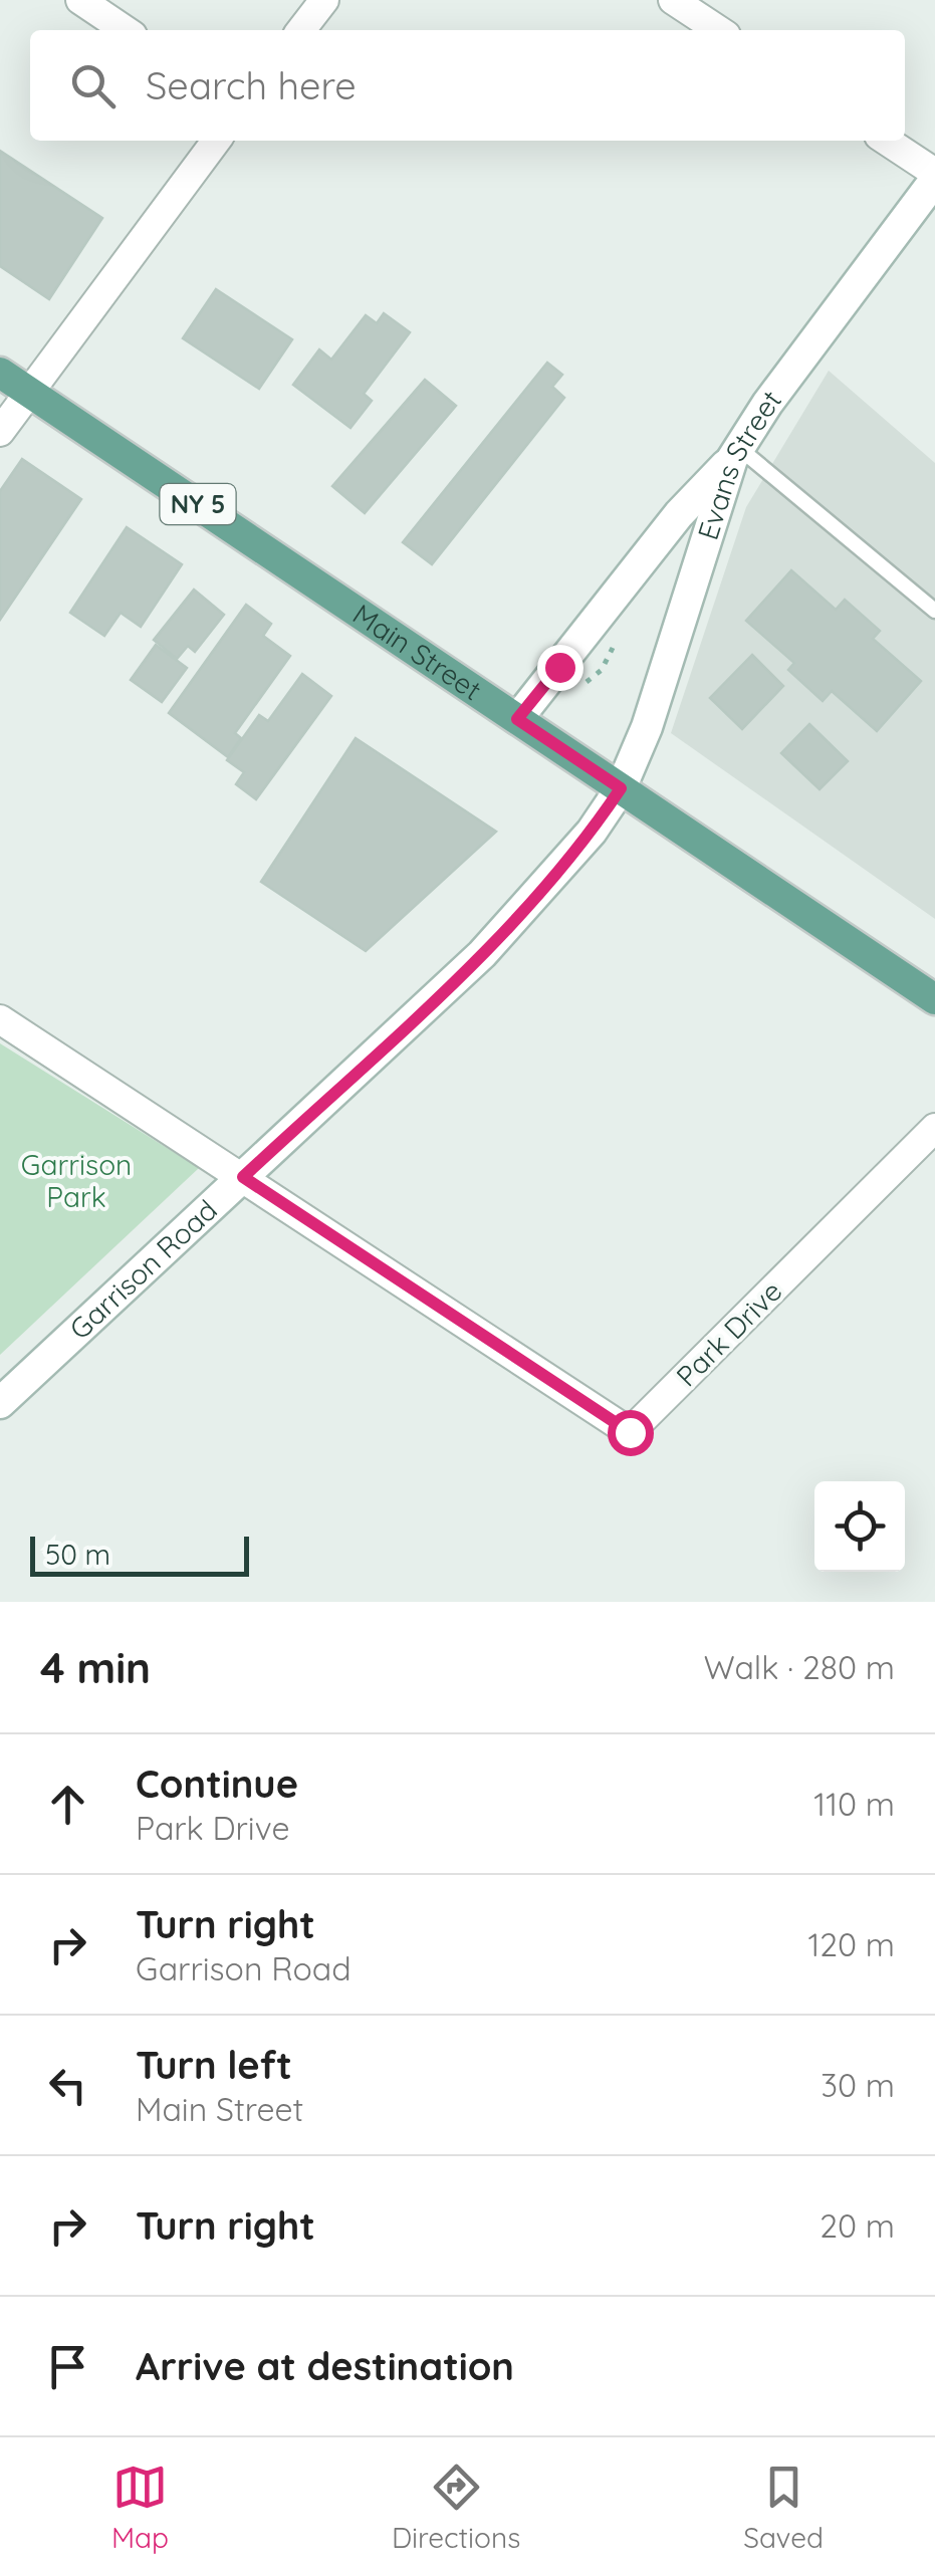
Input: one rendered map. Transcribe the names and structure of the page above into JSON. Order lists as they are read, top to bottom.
{
  "streets": {
    "main road": ["NY 5", "Main Street"],
    "street": ["Evans Street", "Garrison Road", "Park Drive"]
  },
  "crossings": [
    ["Evans Street", "Main Street"],
    ["Evans Street", "Garrison Road"],
    ["Main Street", "Garrison Road"],
    ["Garrison Road", "Park Drive"]
  ],
  "parks": ["Garrison Park"],
  "scale_bar": "50 m",
  "page": {
    "search": "Search here",
    "scale": "50 m",
    "heading": ["4 min", "Walk · 280 m"],
    "list": [
      ["Continue", "Park Drive", "110 m"],
      ["Turn right", "Garrison Road", "120 m"],
      ["Turn left", "Main Street", "30 m"],
      ["Turn right", "20 m"],
      "Arrive at destination"
    ],
    "nav": ["Map", "Directions", "Saved"]
  }
}
